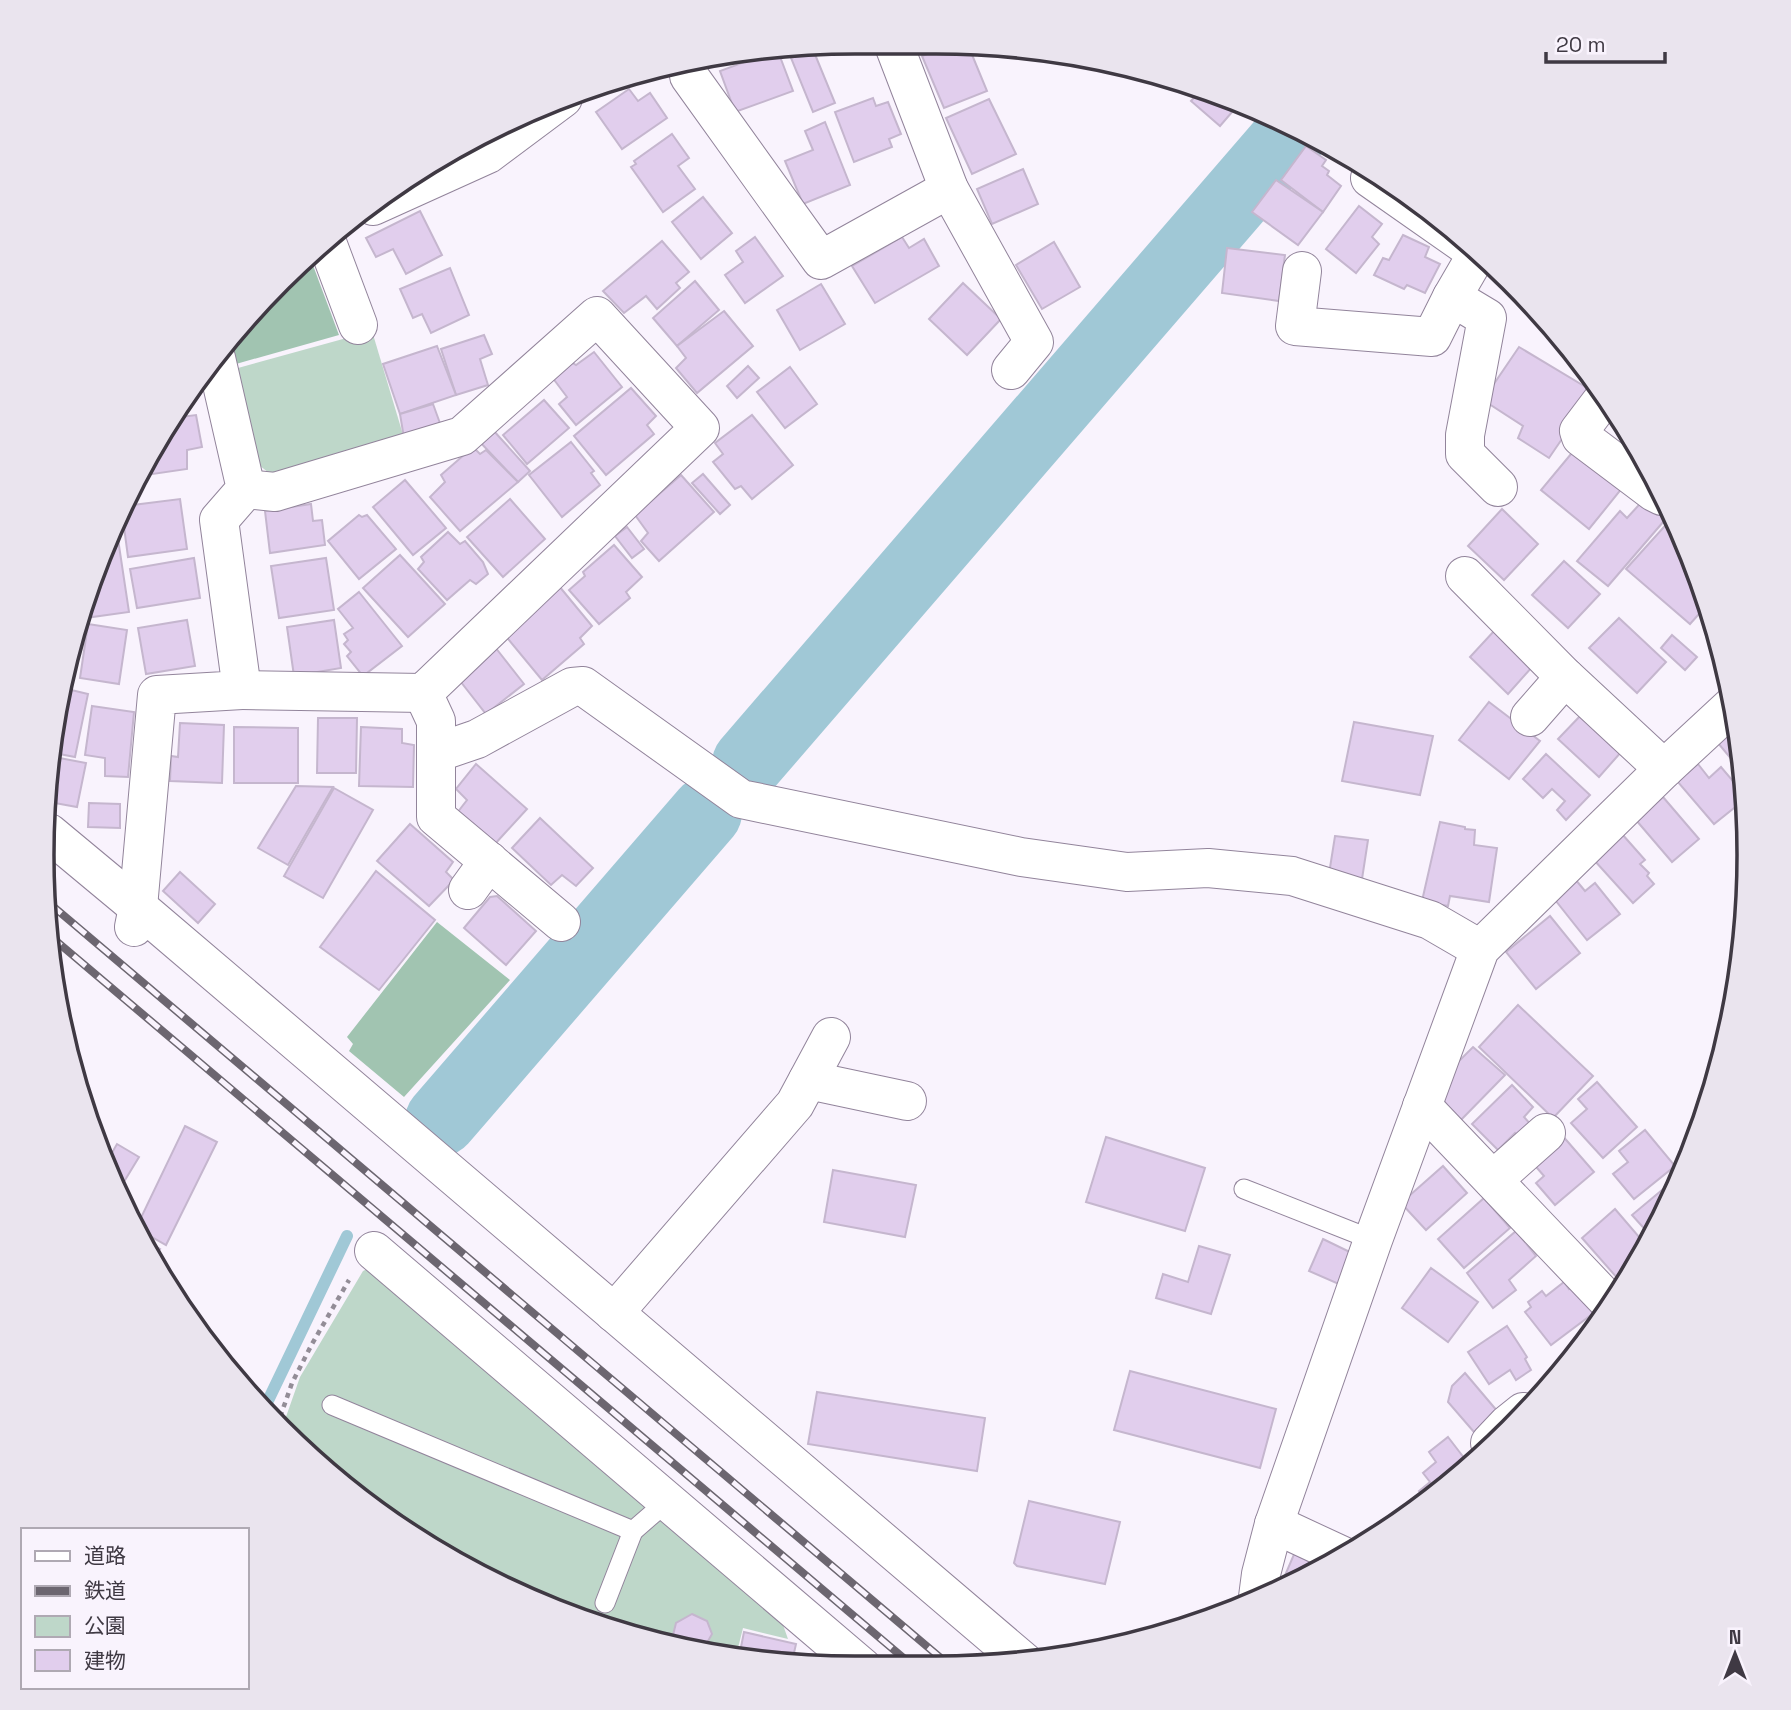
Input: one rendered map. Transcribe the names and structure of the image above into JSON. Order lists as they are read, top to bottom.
{
  "legend": [
    "道路",
    "鉄道",
    "公園",
    "建物"
  ],
  "scale_bar": "20 m",
  "north": "top"
}
